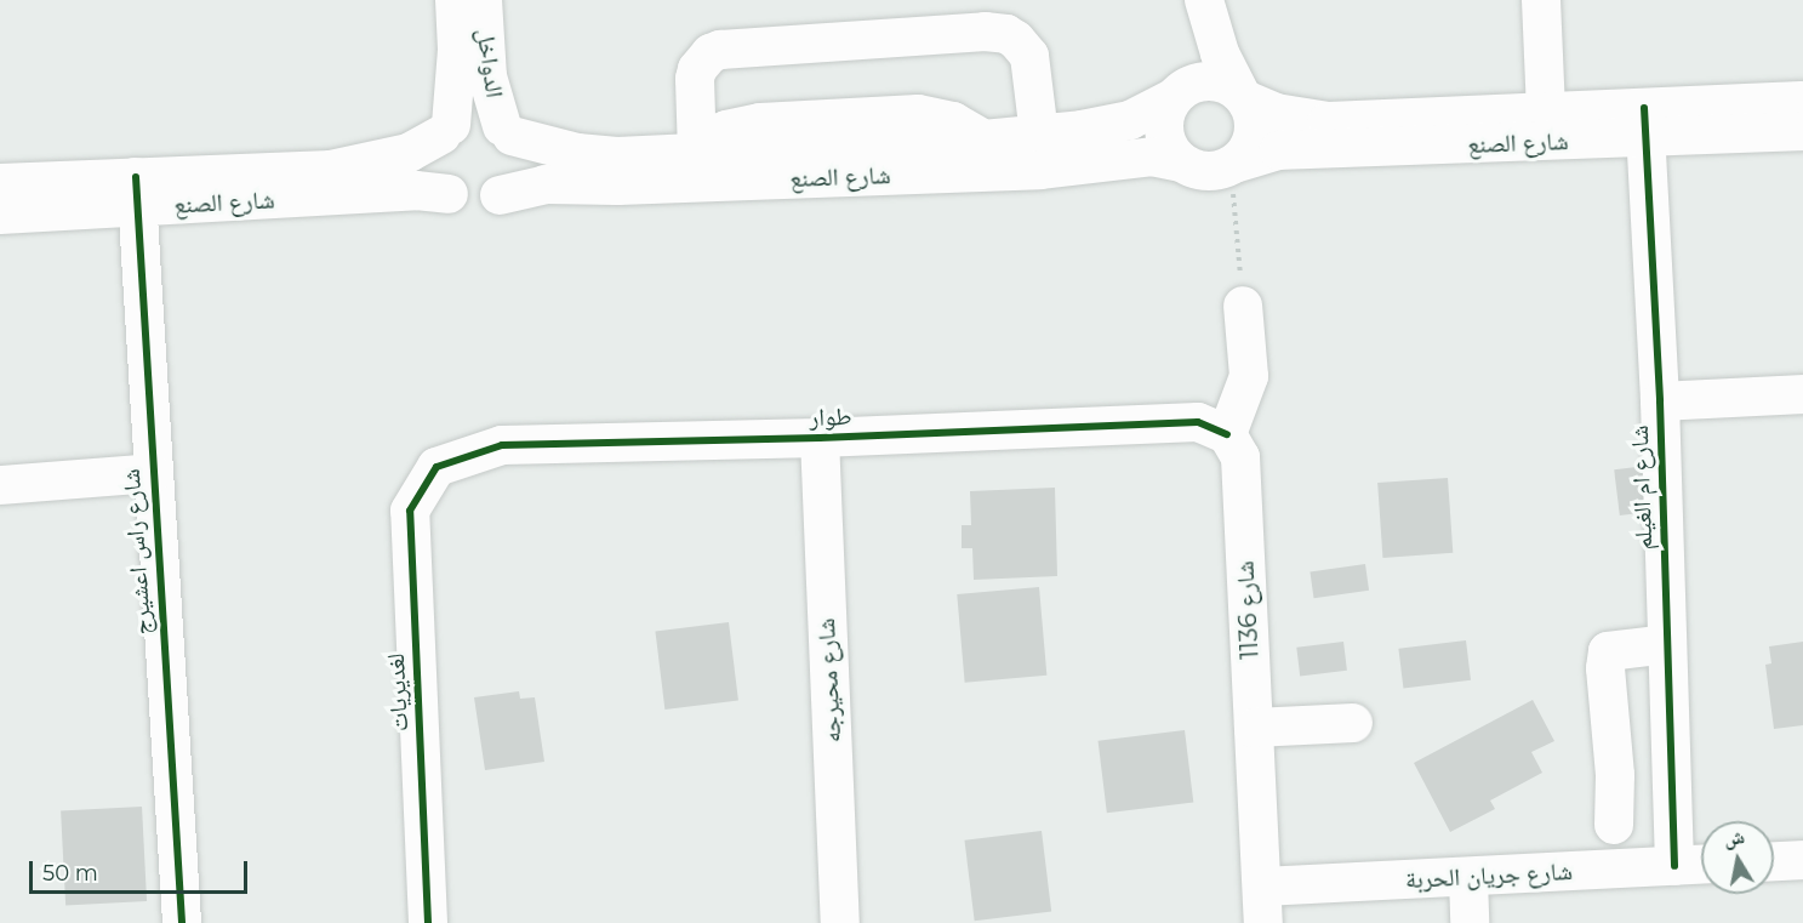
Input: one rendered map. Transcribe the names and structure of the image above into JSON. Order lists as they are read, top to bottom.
{
  "streets": {
    "street": [
      "الدواخل",
      "شارع الصنع",
      "طوار",
      "شارع ام الغيلم",
      "شارع راس اعشيرج",
      "شارع 1136",
      "شارع محيرجه",
      "لغديريات",
      "شارع جريان الحربة"
    ]
  },
  "crossings": [
    ["الدواخل", "شارع الصنع"],
    ["شارع الصنع", "شارع ام الغيلم"],
    ["شارع الصنع", "شارع راس اعشيرج"],
    ["طوار", "شارع 1136"],
    ["طوار", "شارع محيرجه"],
    ["طوار", "لغديريات"],
    ["شارع ام الغيلم", "شارع جريان الحربة"],
    ["شارع 1136", "شارع جريان الحربة"]
  ],
  "scale_bar": "50 m",
  "north": "top"
}
